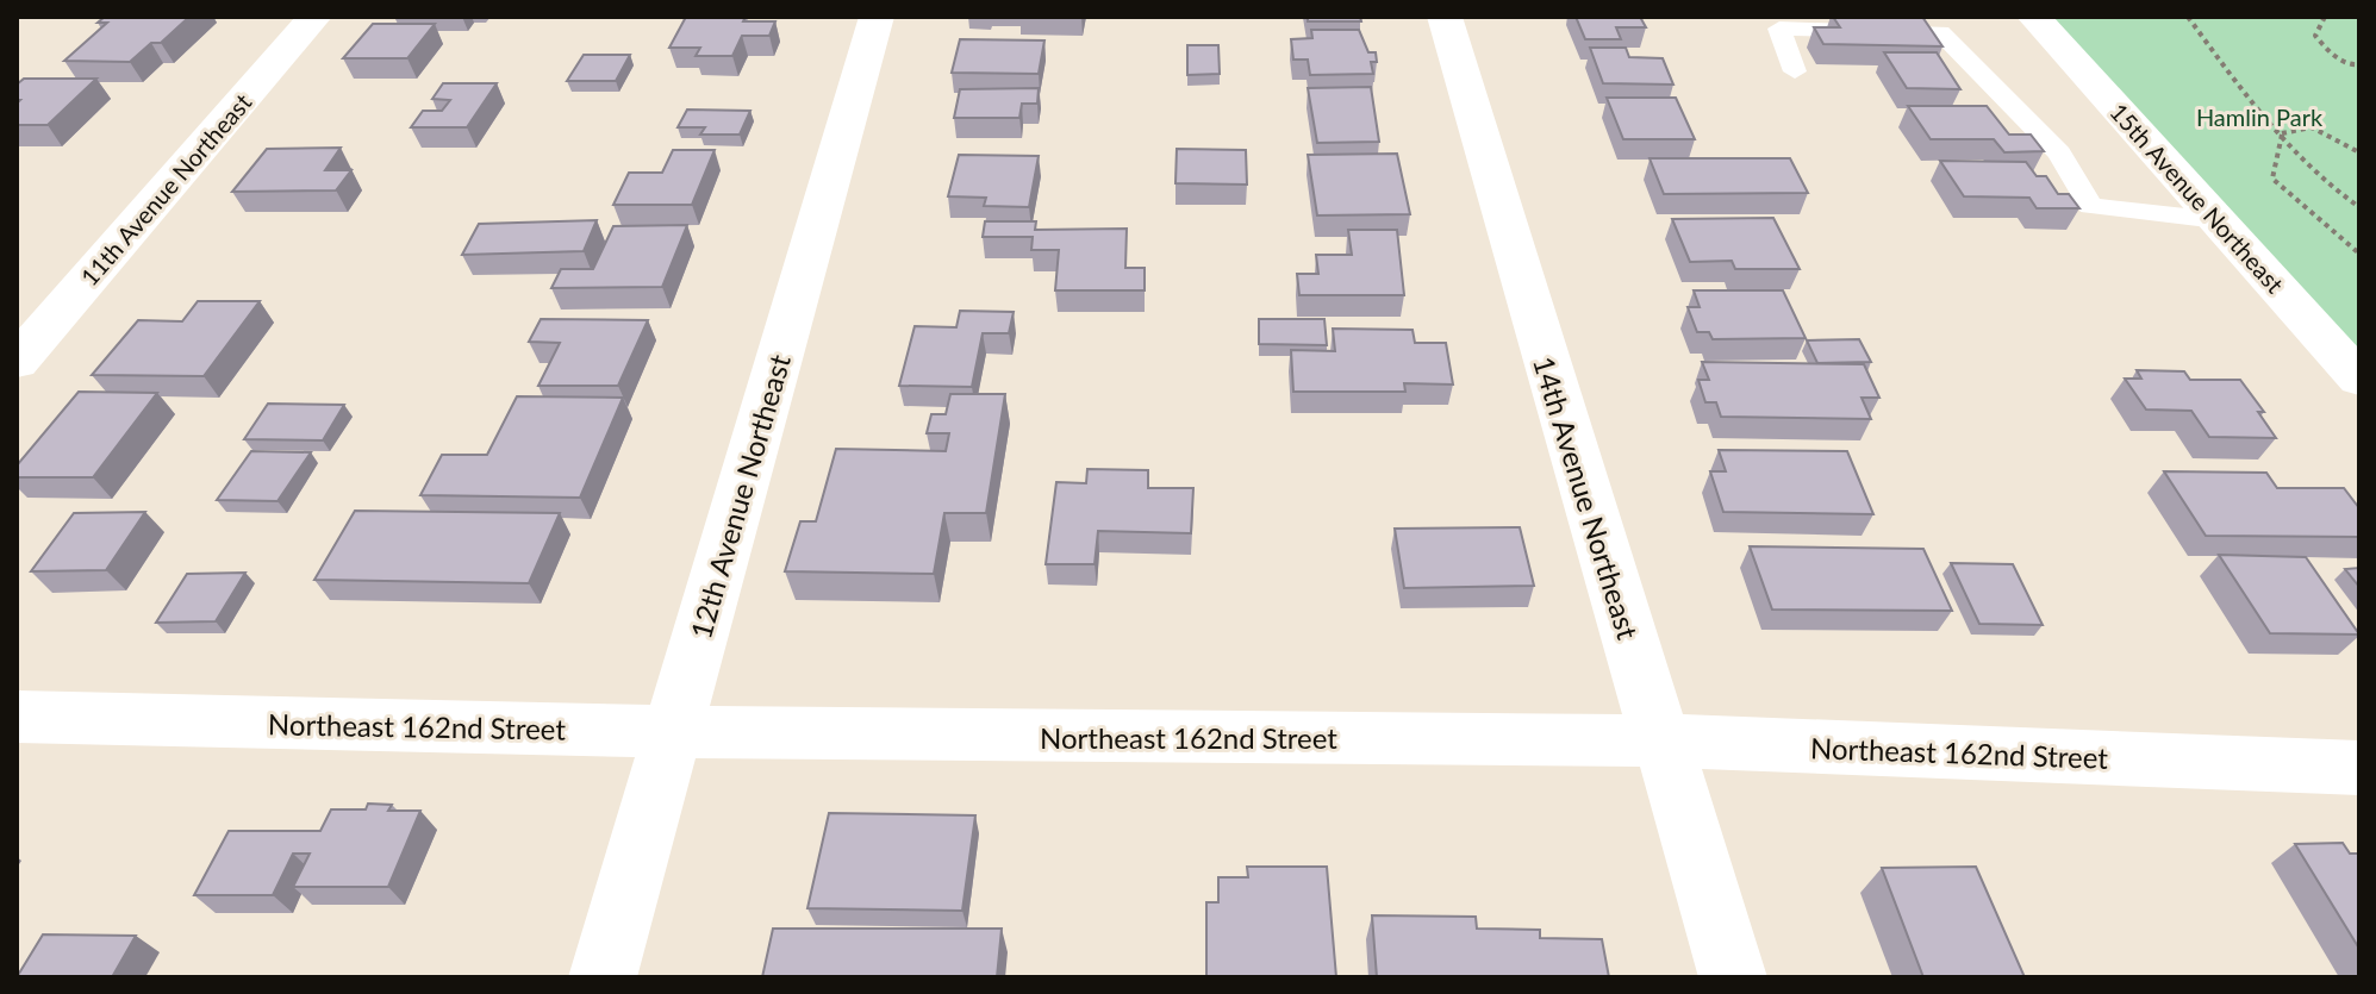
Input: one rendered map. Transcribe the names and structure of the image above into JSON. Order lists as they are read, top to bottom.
{
  "streets": {
    "street": [
      "11th Avenue Northeast",
      "15th Avenue Northeast",
      "12th Avenue Northeast",
      "14th Avenue Northeast",
      "Northeast 162nd Street"
    ]
  },
  "crossings": [
    ["12th Avenue Northeast", "Northeast 162nd Street"],
    ["14th Avenue Northeast", "Northeast 162nd Street"]
  ],
  "parks": ["Hamlin Park"]
}
